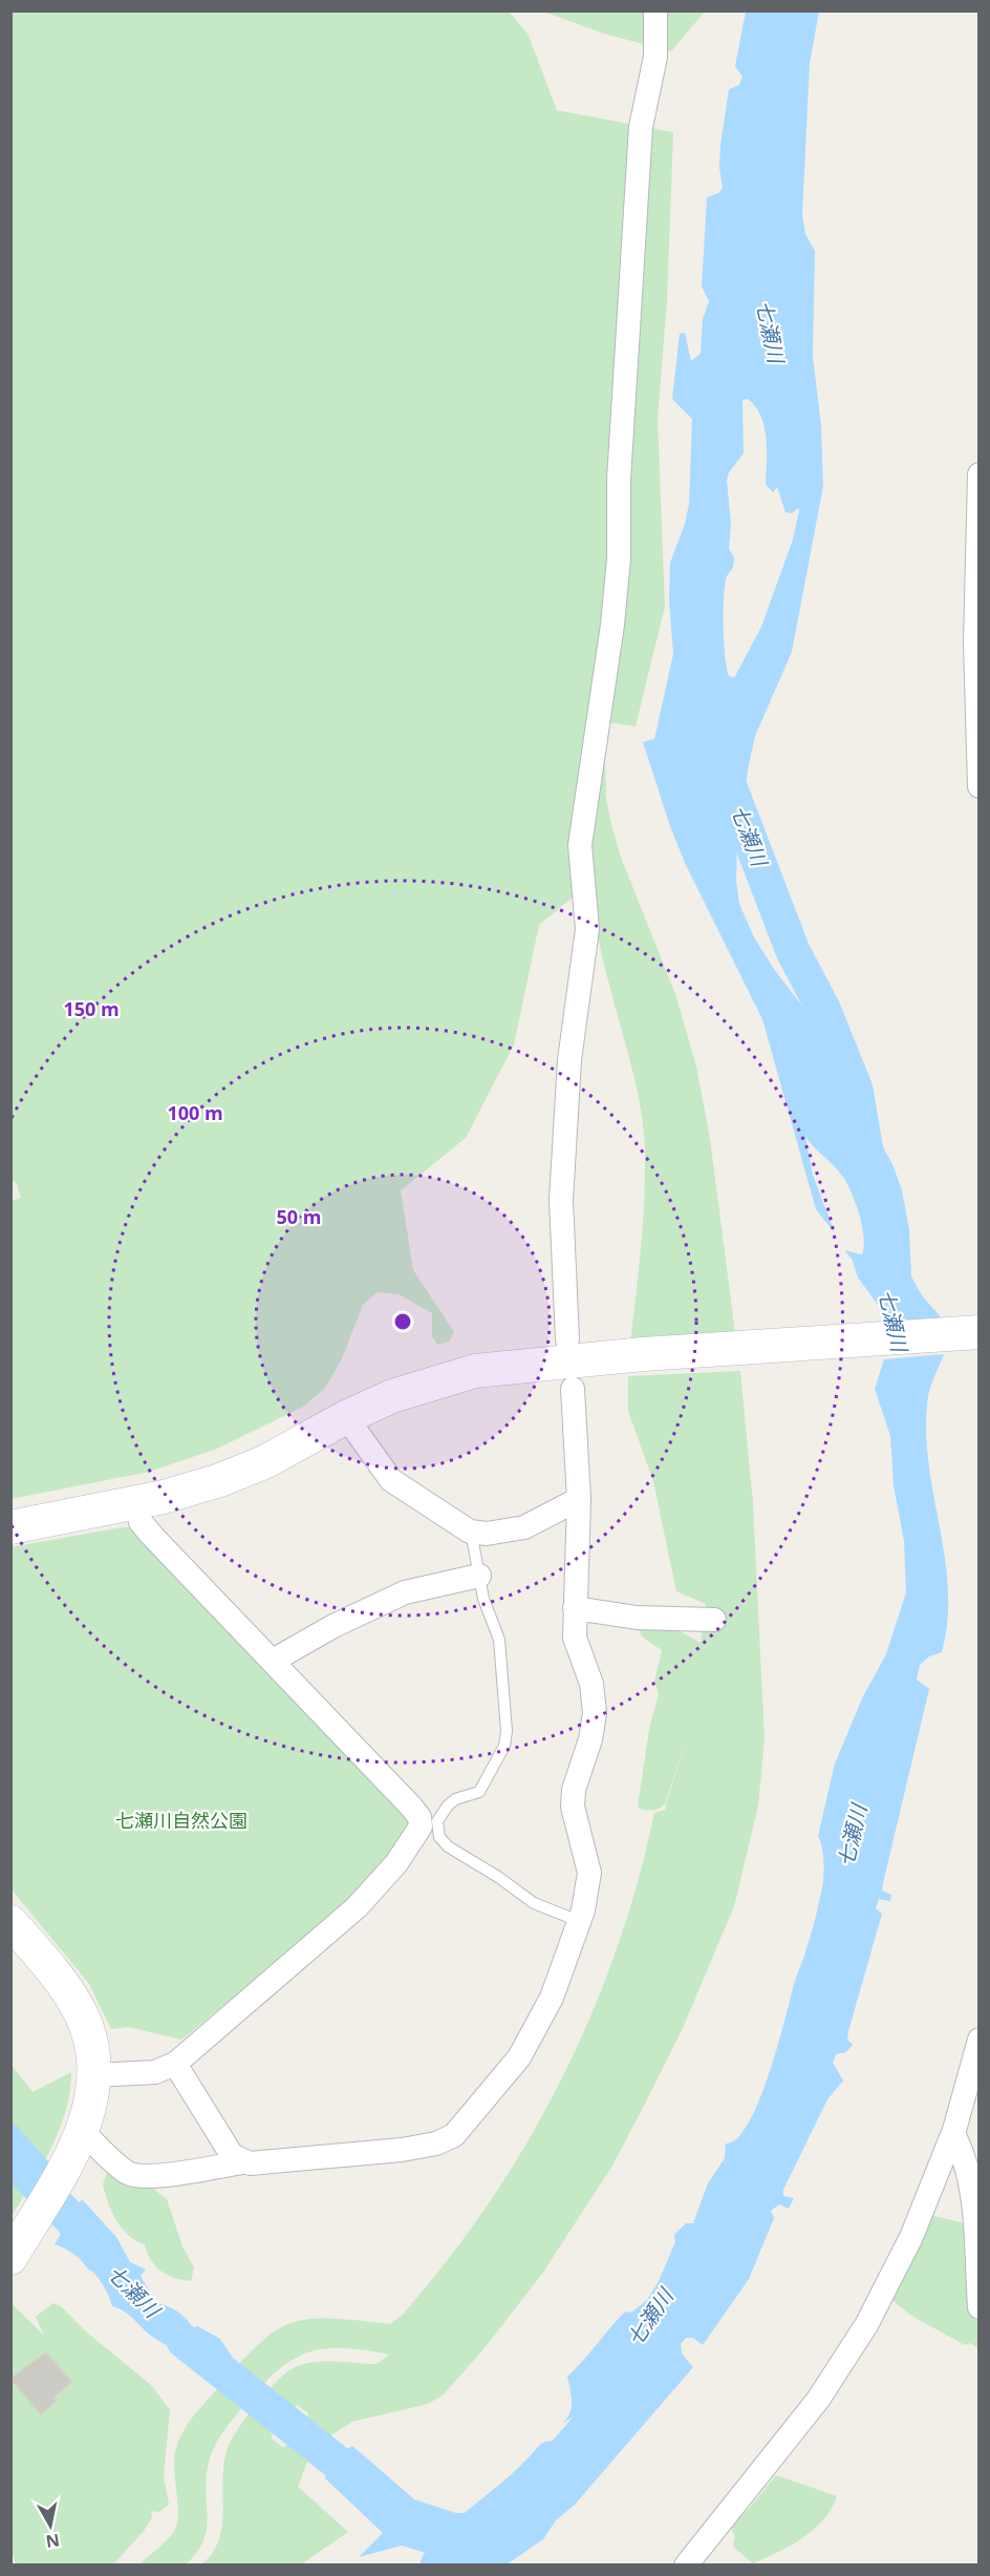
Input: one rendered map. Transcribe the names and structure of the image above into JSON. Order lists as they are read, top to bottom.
{
  "water": ["七瀬川"],
  "parks": ["七瀬川自然公園"],
  "north": "bottom",
  "rings": ["150 m", "100 m", "50 m"]
}
